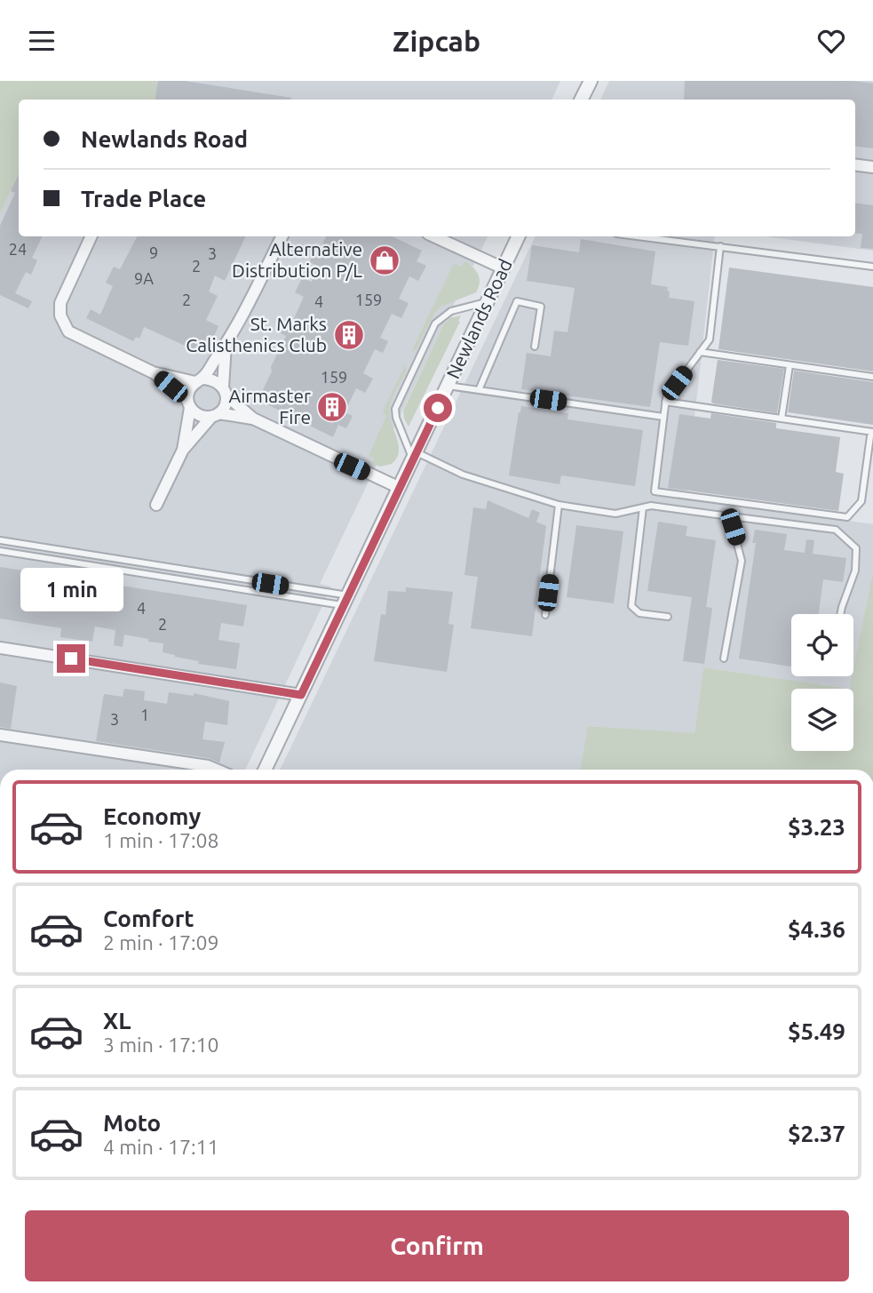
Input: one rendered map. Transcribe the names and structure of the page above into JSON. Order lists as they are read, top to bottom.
{
  "streets": {
    "street": ["Newlands Road"]
  },
  "places": {
    "shop": ["Alternative Distribution P/L"],
    "building": ["St. Marks Calisthenics Club", "Airmaster Fire"]
  },
  "house_numbers": [
    "24",
    "9",
    "3",
    "2",
    "9A",
    "2",
    "159",
    "4",
    "159",
    "4",
    "2",
    "1",
    "3"
  ],
  "page": {
    "header": "Zipcab",
    "banner": ["Newlands Road", "Trade Place"],
    "bubble": "1 min",
    "list": [
      {
        "name": "Economy",
        "note": "1 min · 17:08",
        "value": "$3.23"
      },
      {
        "name": "Comfort",
        "note": "2 min · 17:09",
        "value": "$4.36"
      },
      {
        "name": "XL",
        "note": "3 min · 17:10",
        "value": "$5.49"
      },
      {
        "name": "Moto",
        "note": "4 min · 17:11",
        "value": "$2.37"
      }
    ],
    "buttons": "Confirm"
  }
}
